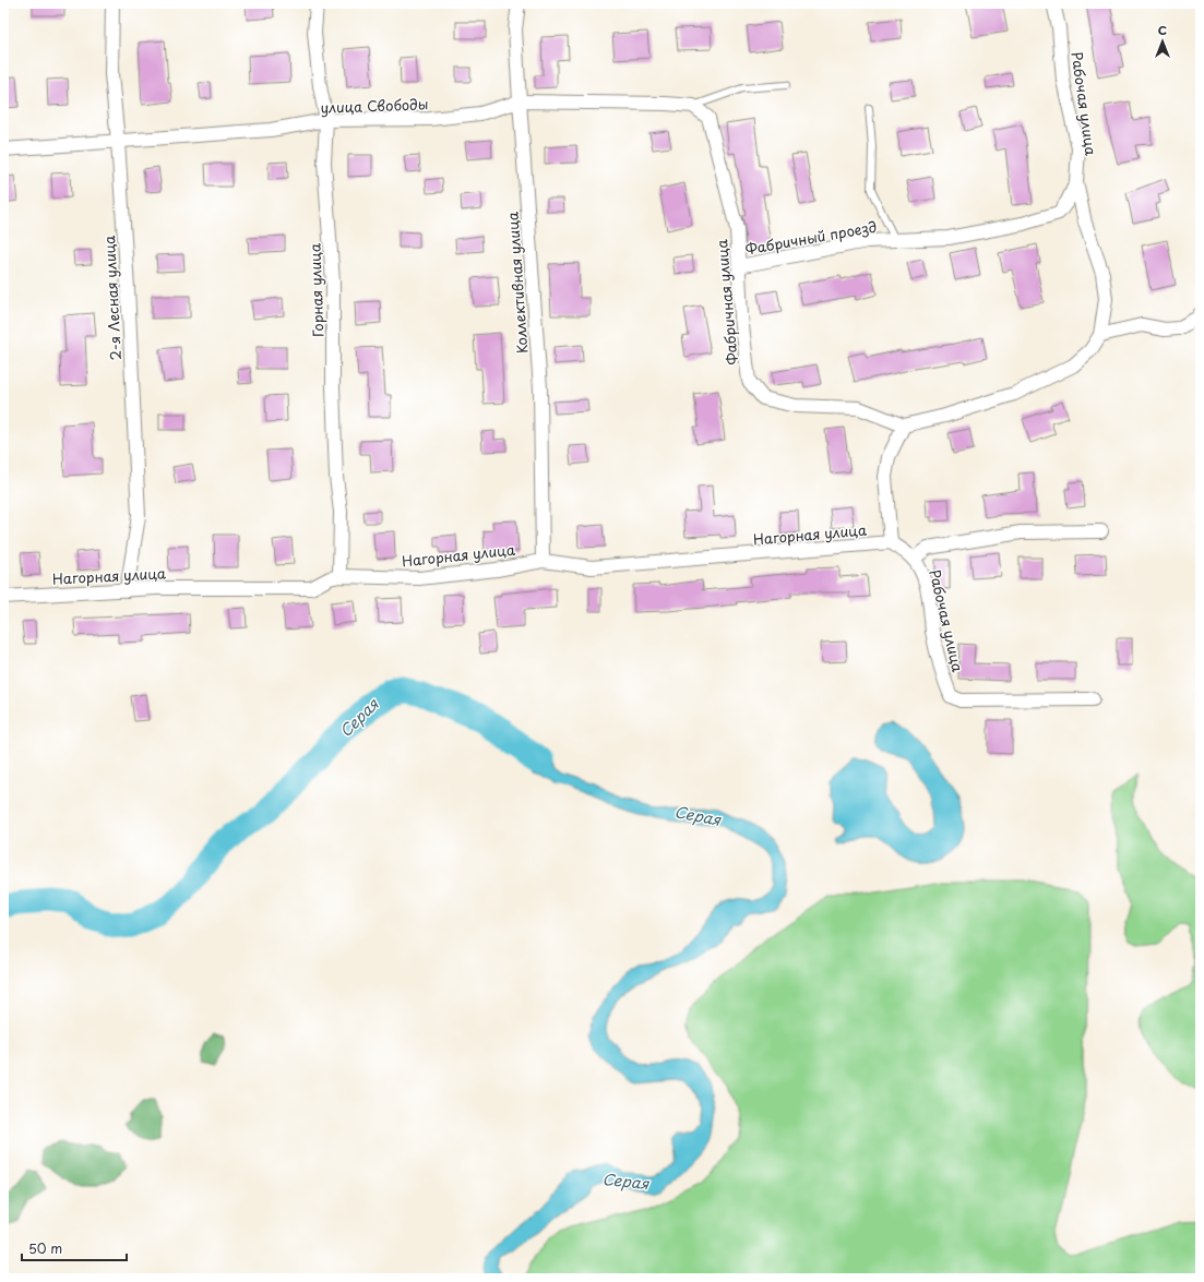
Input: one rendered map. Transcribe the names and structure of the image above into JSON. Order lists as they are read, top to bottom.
{
  "streets": {
    "street": [
      "Рабочая улица",
      "улица Свободы",
      "Фабричный проезд",
      "Коллективная улица",
      "Горная улица",
      "2-я Лесная улица",
      "Фабричная улица",
      "Нагорная улица"
    ]
  },
  "crossings": [
    ["Рабочая улица", "Фабричный проезд"],
    ["Рабочая улица", "Нагорная улица"],
    ["улица Свободы", "Коллективная улица"],
    ["улица Свободы", "Горная улица"],
    ["улица Свободы", "2-я Лесная улица"],
    ["улица Свободы", "Фабричная улица"],
    ["Фабричный проезд", "Фабричная улица"],
    ["Коллективная улица", "Нагорная улица"],
    ["Горная улица", "Нагорная улица"],
    ["2-я Лесная улица", "Нагорная улица"]
  ],
  "water": ["Серая"],
  "scale_bar": "50 m",
  "north": "top"
}
